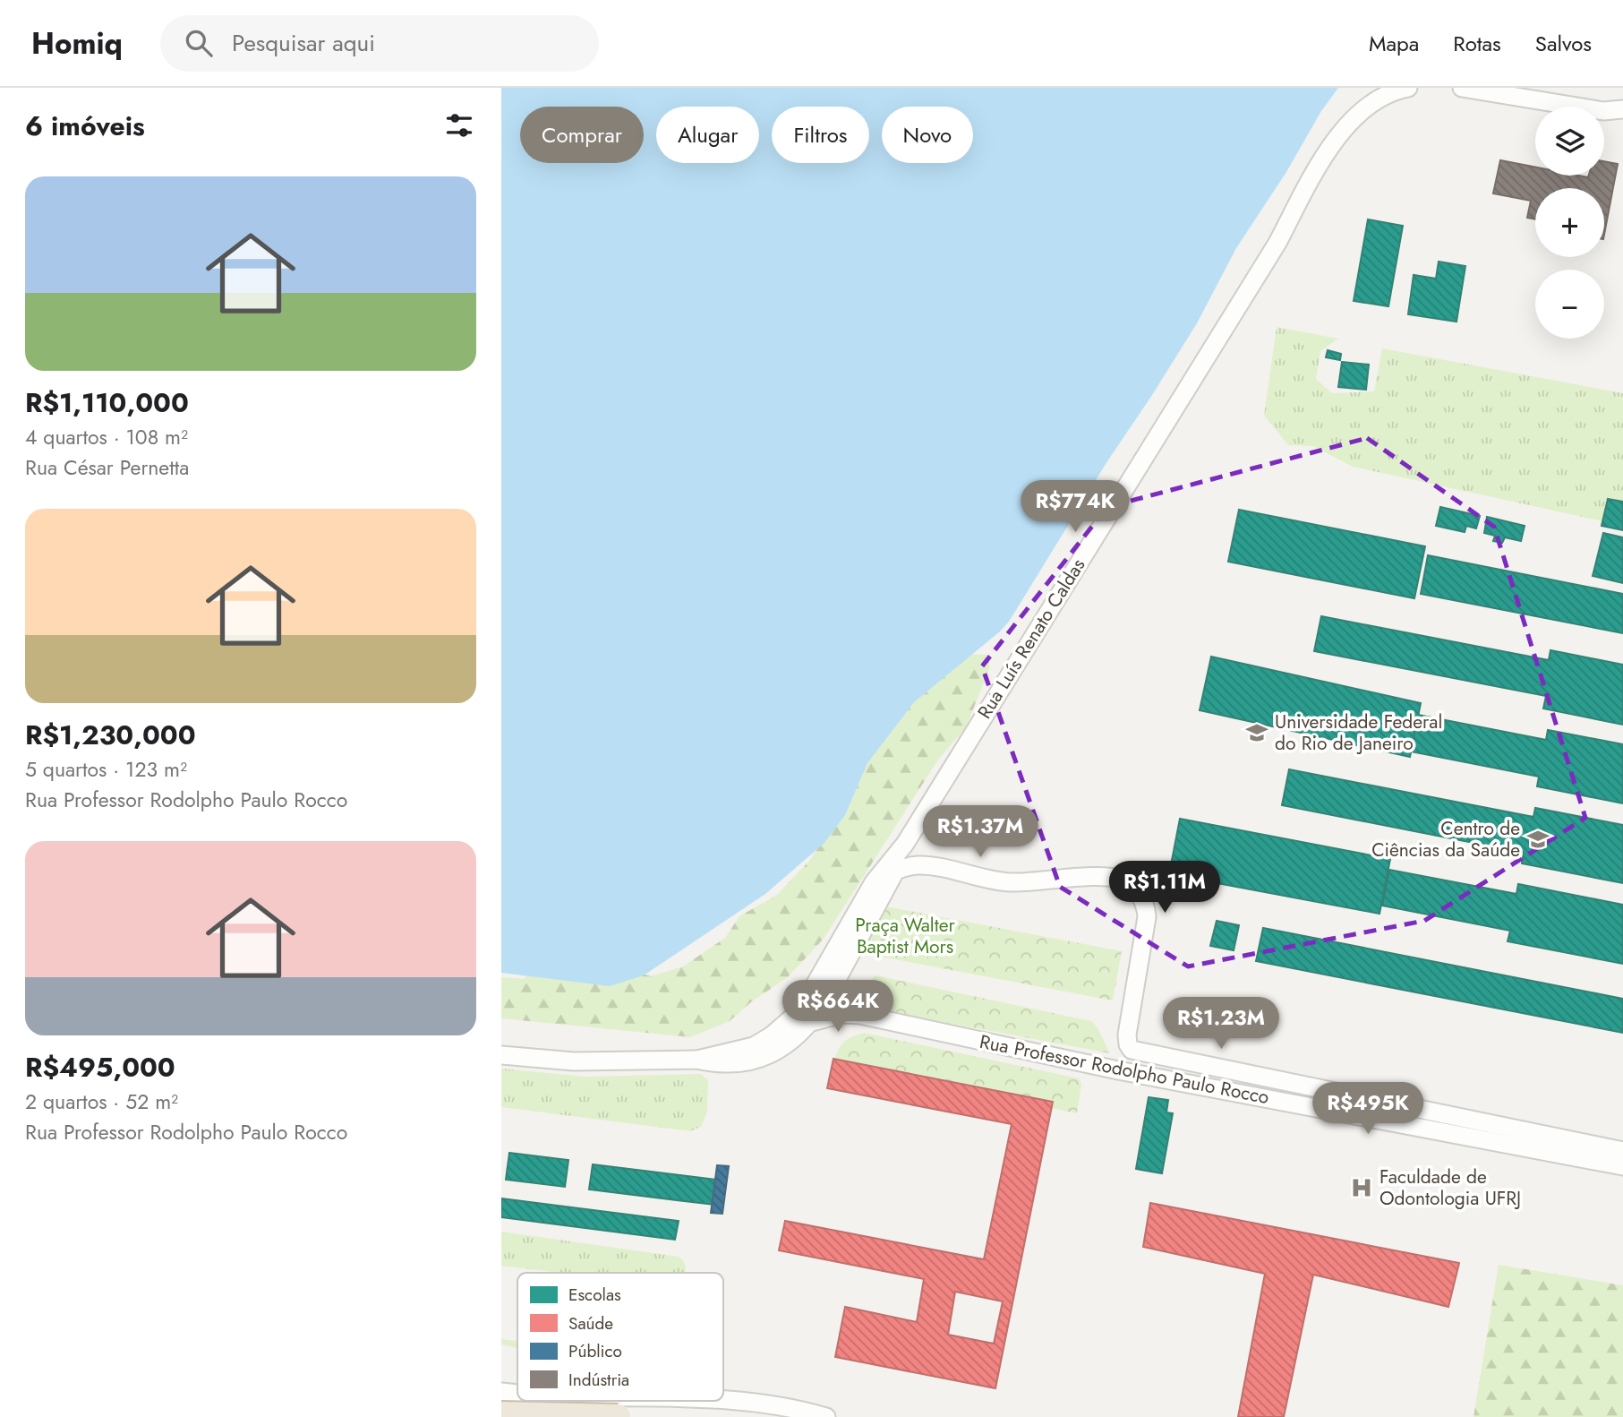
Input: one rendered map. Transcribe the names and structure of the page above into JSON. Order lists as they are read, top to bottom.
{
  "streets": {
    "street": ["Rua Luís Renato Caldas", "Rua Professor Rodolpho Paulo Rocco"]
  },
  "crossings": [
    ["Rua Luís Renato Caldas", "Rua Professor Rodolpho Paulo Rocco"]
  ],
  "parks": ["Praça Walter Baptist Mors"],
  "places": {
    "school or university": ["Universidade Federal do Rio de Janeiro", "Centro de Ciências da Saúde"],
    "hospital": ["Faculdade de Odontologia UFRJ"]
  },
  "legend": [
    "Escolas",
    "Saúde",
    "Público",
    "Indústria"
  ],
  "page": {
    "header": "Homiq",
    "search": "Pesquisar aqui",
    "nav": ["Mapa", "Rotas", "Salvos"],
    "heading": "6 imóveis",
    "map_buttons": ["+", "−"],
    "chip": [
      "Comprar",
      "Alugar",
      "Filtros",
      "Novo"
    ],
    "list": [
      {
        "name": "R$1,110,000",
        "note": "4 quartos · 108 m² · Rua César Pernetta"
      },
      {
        "name": "R$1,230,000",
        "note": "5 quartos · 123 m² · Rua Professor Rodolpho Paulo Rocco"
      },
      {
        "name": "R$495,000",
        "note": "2 quartos · 52 m² · Rua Professor Rodolpho Paulo Rocco"
      }
    ],
    "price": [
      "R$774K",
      "R$1.37M",
      "R$1.11M",
      "R$664K",
      "R$1.23M",
      "R$495K"
    ]
  }
}
